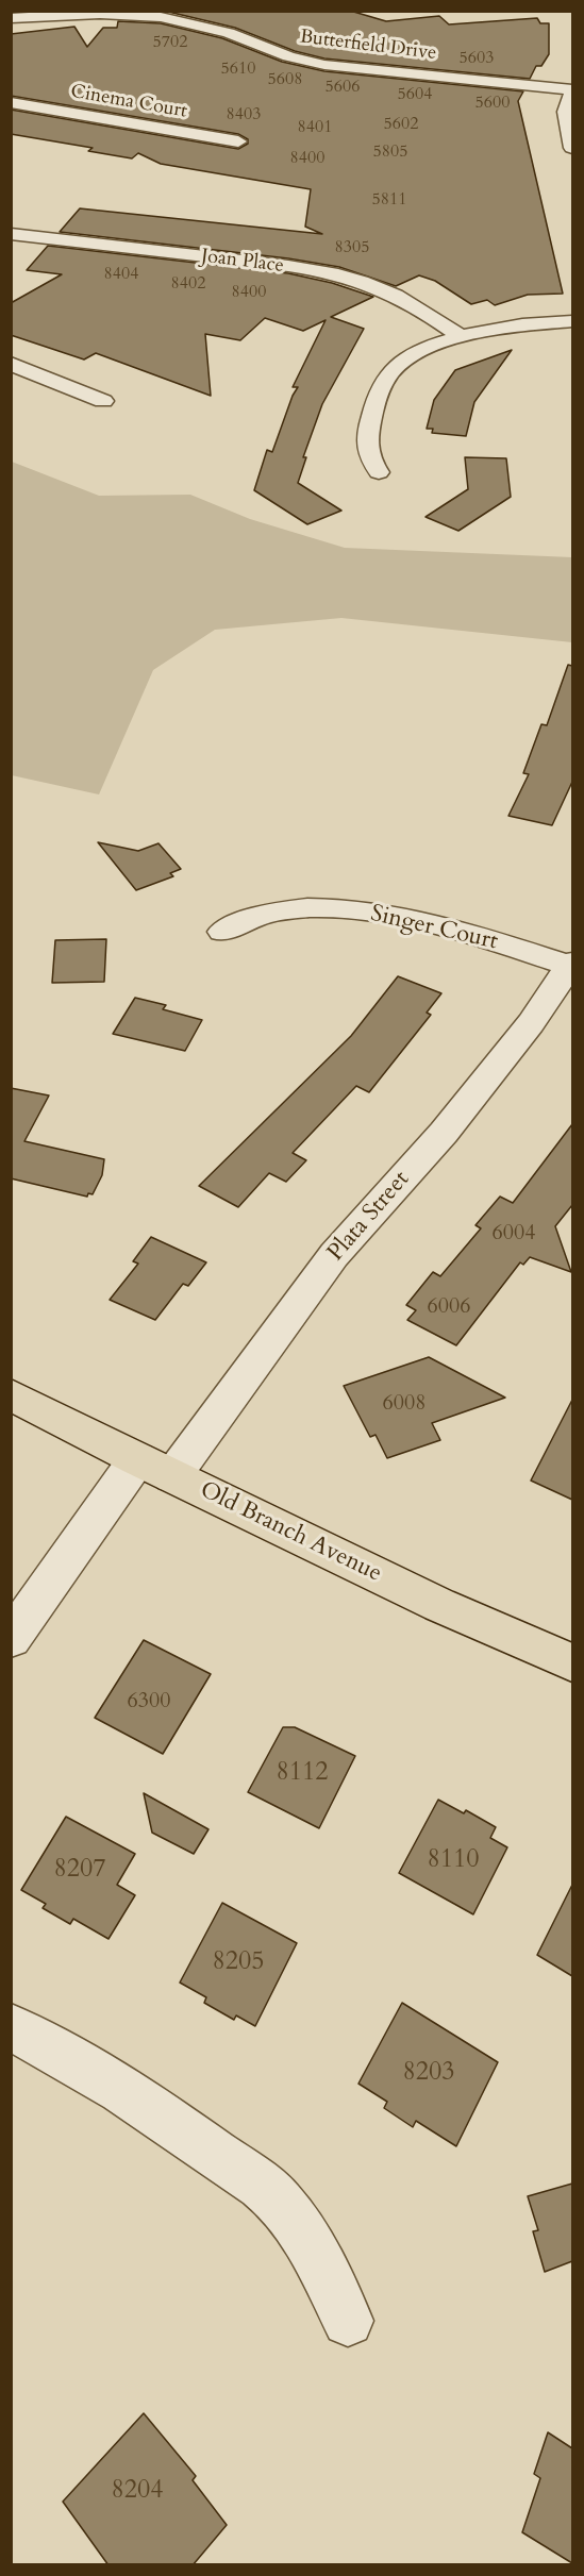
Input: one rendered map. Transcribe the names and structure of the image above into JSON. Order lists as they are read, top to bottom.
{
  "streets": {
    "main road": ["Old Branch Avenue"],
    "street": [
      "Butterfield Drive",
      "Cinema Court",
      "Joan Place",
      "Singer Court",
      "Plata Street"
    ]
  },
  "crossings": [
    ["Singer Court", "Plata Street"],
    ["Plata Street", "Old Branch Avenue"]
  ],
  "house_numbers": [
    "5702",
    "5603",
    "5610",
    "5608",
    "5606",
    "5604",
    "5600",
    "8403",
    "5602",
    "8401",
    "5805",
    "8400",
    "5811",
    "8305",
    "8404",
    "8402",
    "8400",
    "6004",
    "6006",
    "6008",
    "6300",
    "8112",
    "8110",
    "8207",
    "8205",
    "8203",
    "8204"
  ]
}
